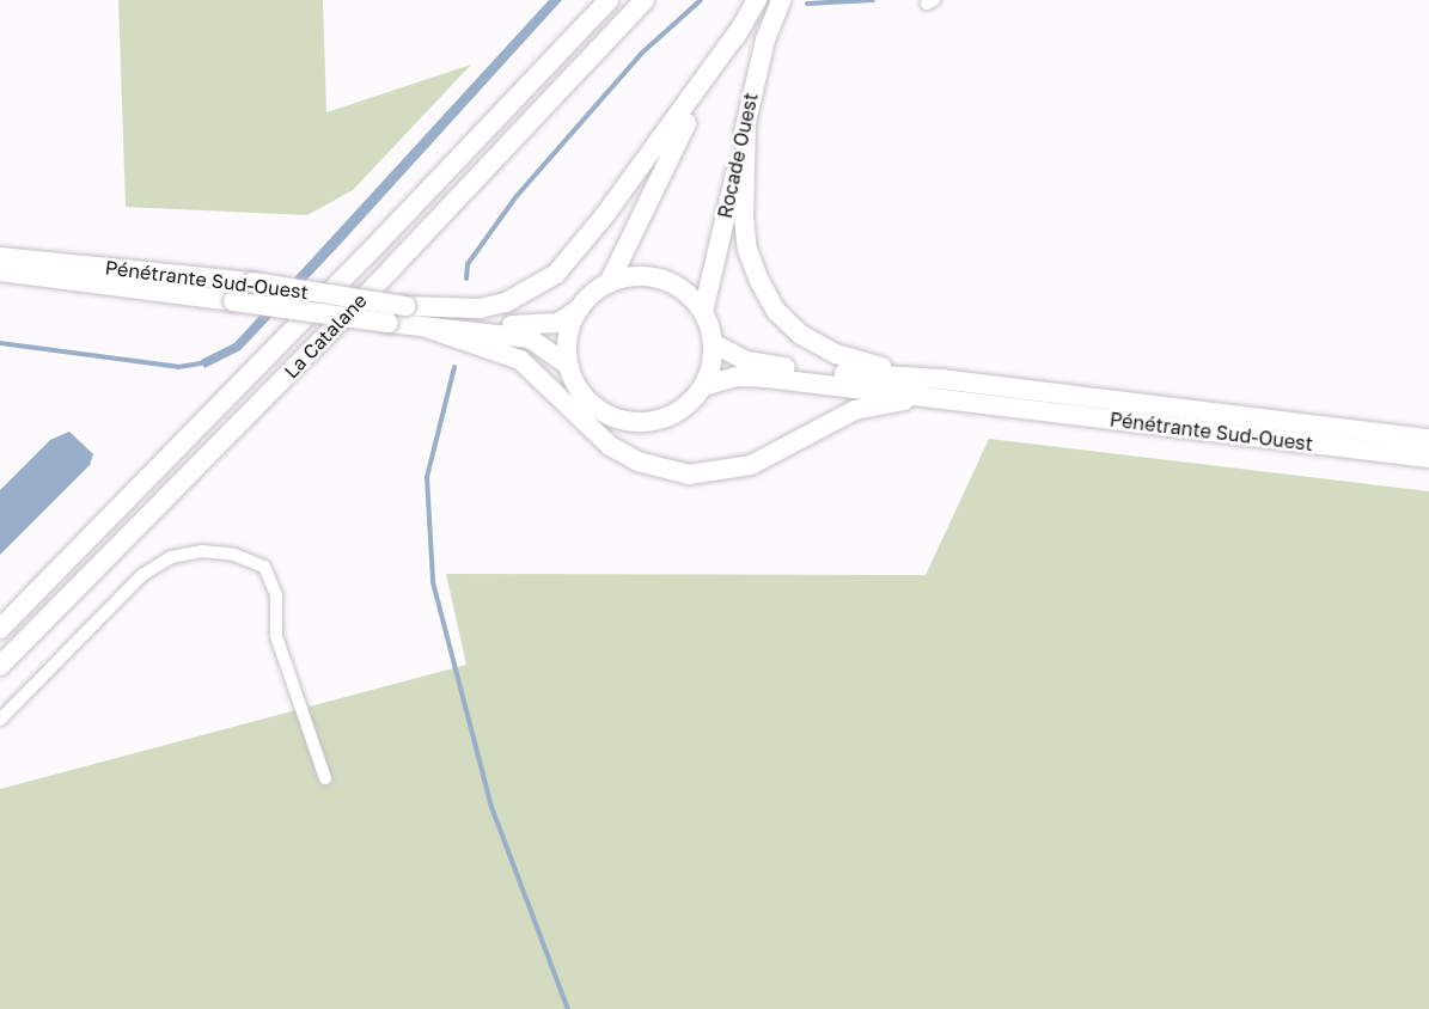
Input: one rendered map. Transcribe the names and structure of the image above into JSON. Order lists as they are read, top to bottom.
{
  "streets": {
    "highway": ["Rocade Ouest", "Pénétrante Sud-Ouest", "La Catalane"]
  },
  "crossings": [
    ["Rocade Ouest", "Pénétrante Sud-Ouest"]
  ]
}
